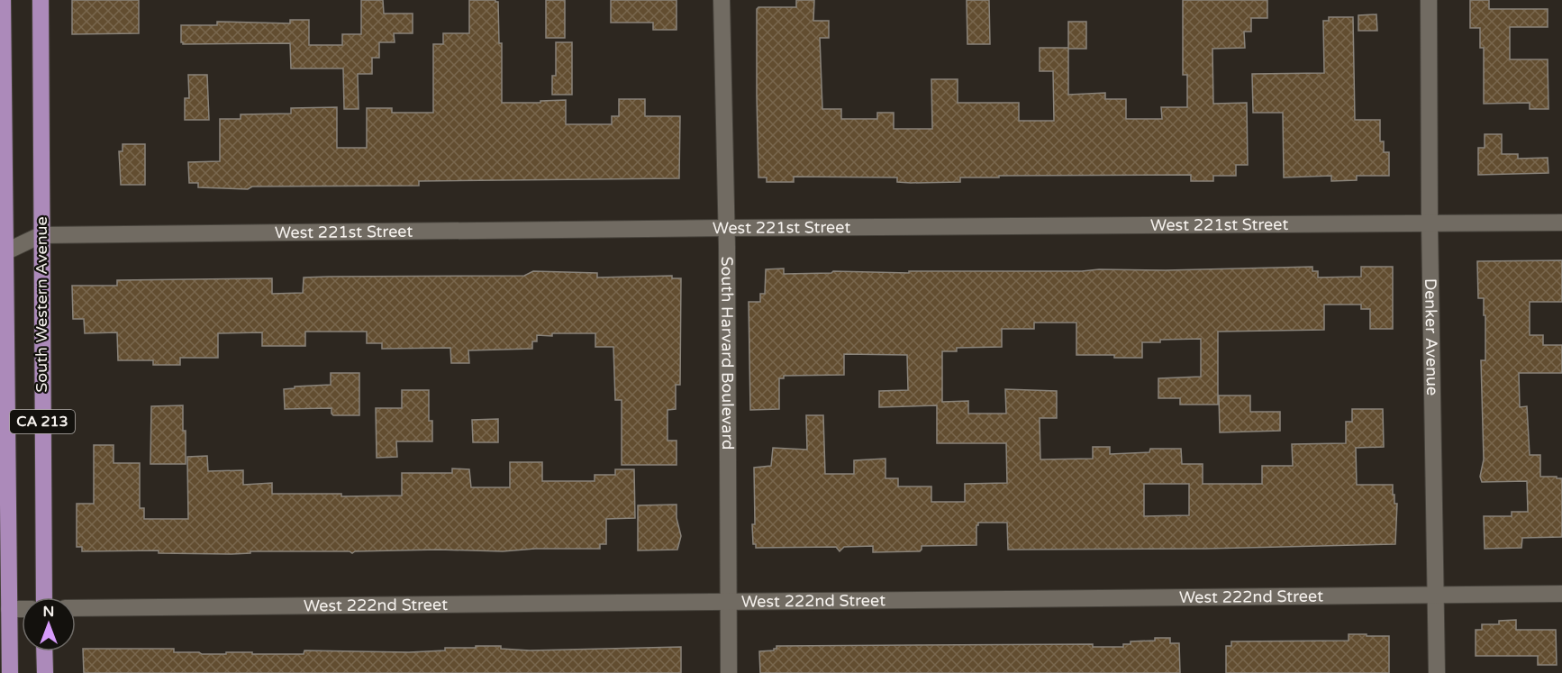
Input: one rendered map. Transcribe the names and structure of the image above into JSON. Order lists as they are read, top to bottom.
{
  "streets": {
    "main road": ["South Western Avenue", "CA 213"],
    "street": [
      "West 221st Street",
      "Denker Avenue",
      "South Harvard Boulevard",
      "West 222nd Street"
    ]
  },
  "crossings": [
    ["West 221st Street", "South Western Avenue"],
    ["West 221st Street", "Denker Avenue"],
    ["West 221st Street", "South Harvard Boulevard"],
    ["West 221st Street", "CA 213"],
    ["Denker Avenue", "West 222nd Street"],
    ["South Harvard Boulevard", "West 222nd Street"]
  ],
  "north": "top"
}
